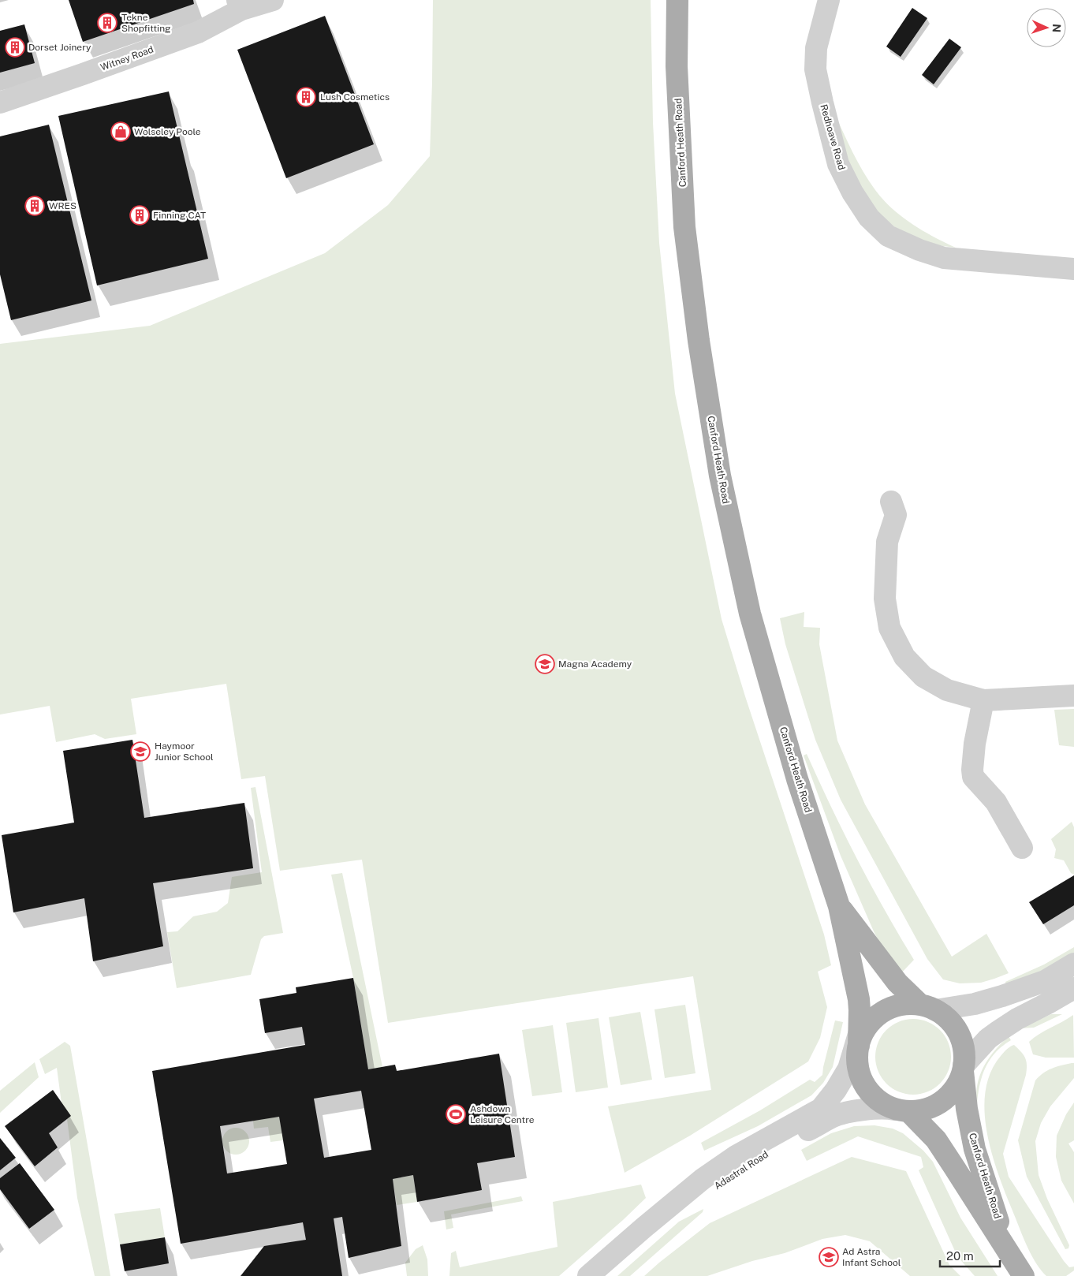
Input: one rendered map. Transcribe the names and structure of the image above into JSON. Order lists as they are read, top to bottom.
{
  "streets": {
    "main road": ["Canford Heath Road"],
    "street": ["Witney Road", "Redhoave Road", "Adastral Road"]
  },
  "crossings": [
    ["Canford Heath Road", "Adastral Road"]
  ],
  "places": {
    "building": [
      "Tekne Shopfitting",
      "Dorset Joinery",
      "Lush Cosmetics",
      "WRES",
      "Finning CAT"
    ],
    "shop": ["Wolseley Poole"],
    "school or university": ["Magna Academy", "Haymoor Junior School", "Ad Astra Infant School"],
    "sports": ["Ashdown Leisure Centre"]
  },
  "scale_bar": "20 m",
  "north": "right"
}
